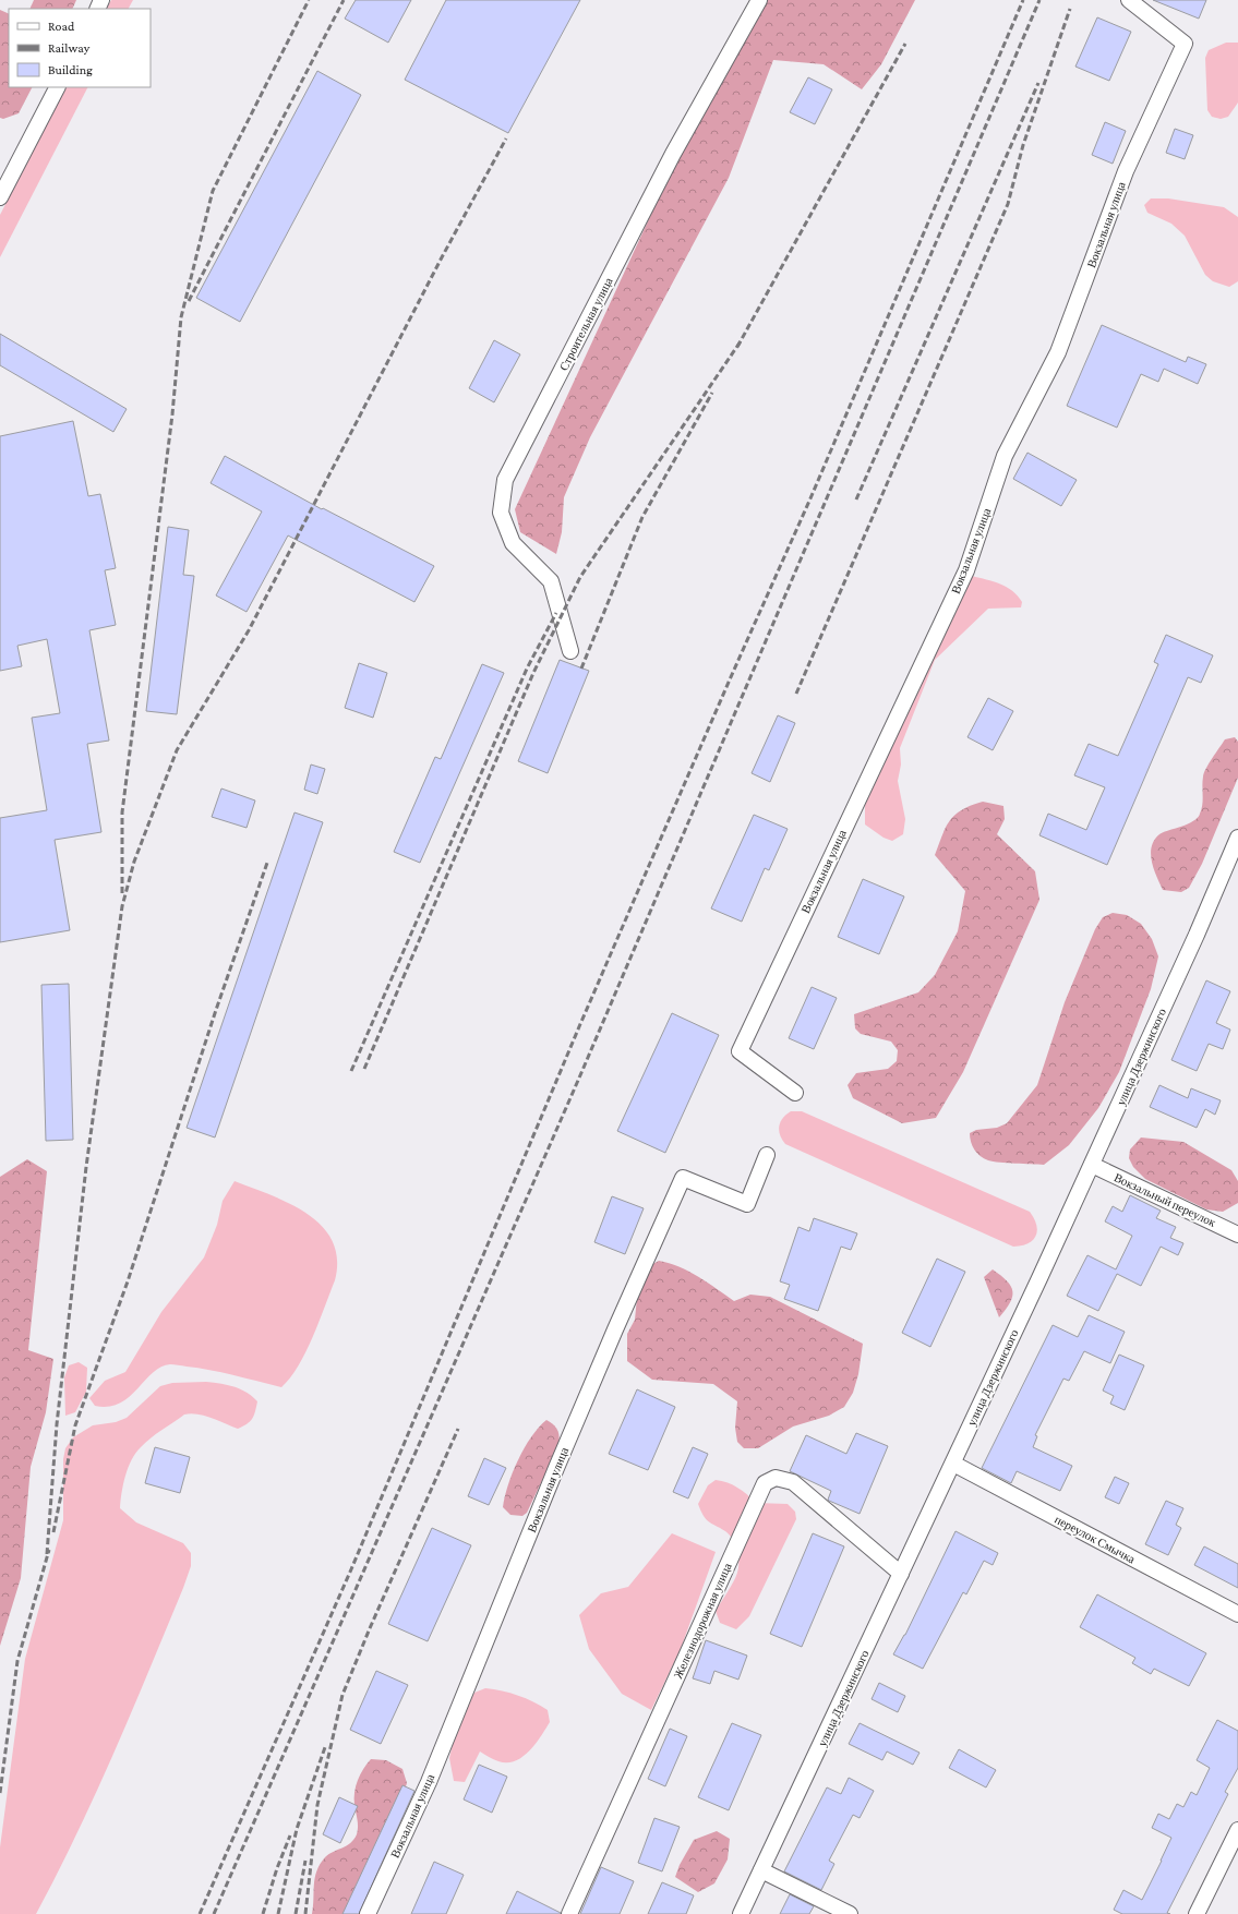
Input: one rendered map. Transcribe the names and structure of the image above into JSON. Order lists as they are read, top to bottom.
{
  "streets": {
    "street": [
      "Вокзальная улица",
      "Строительная улица",
      "улица Дзержинского",
      "Вокзальный переулок",
      "переулок Смычка",
      "Железнодорожная улица"
    ]
  },
  "crossings": [
    ["улица Дзержинского", "Вокзальный переулок"],
    ["улица Дзержинского", "переулок Смычка"],
    ["улица Дзержинского", "Железнодорожная улица"]
  ],
  "legend": ["Road", "Railway", "Building"]
}
